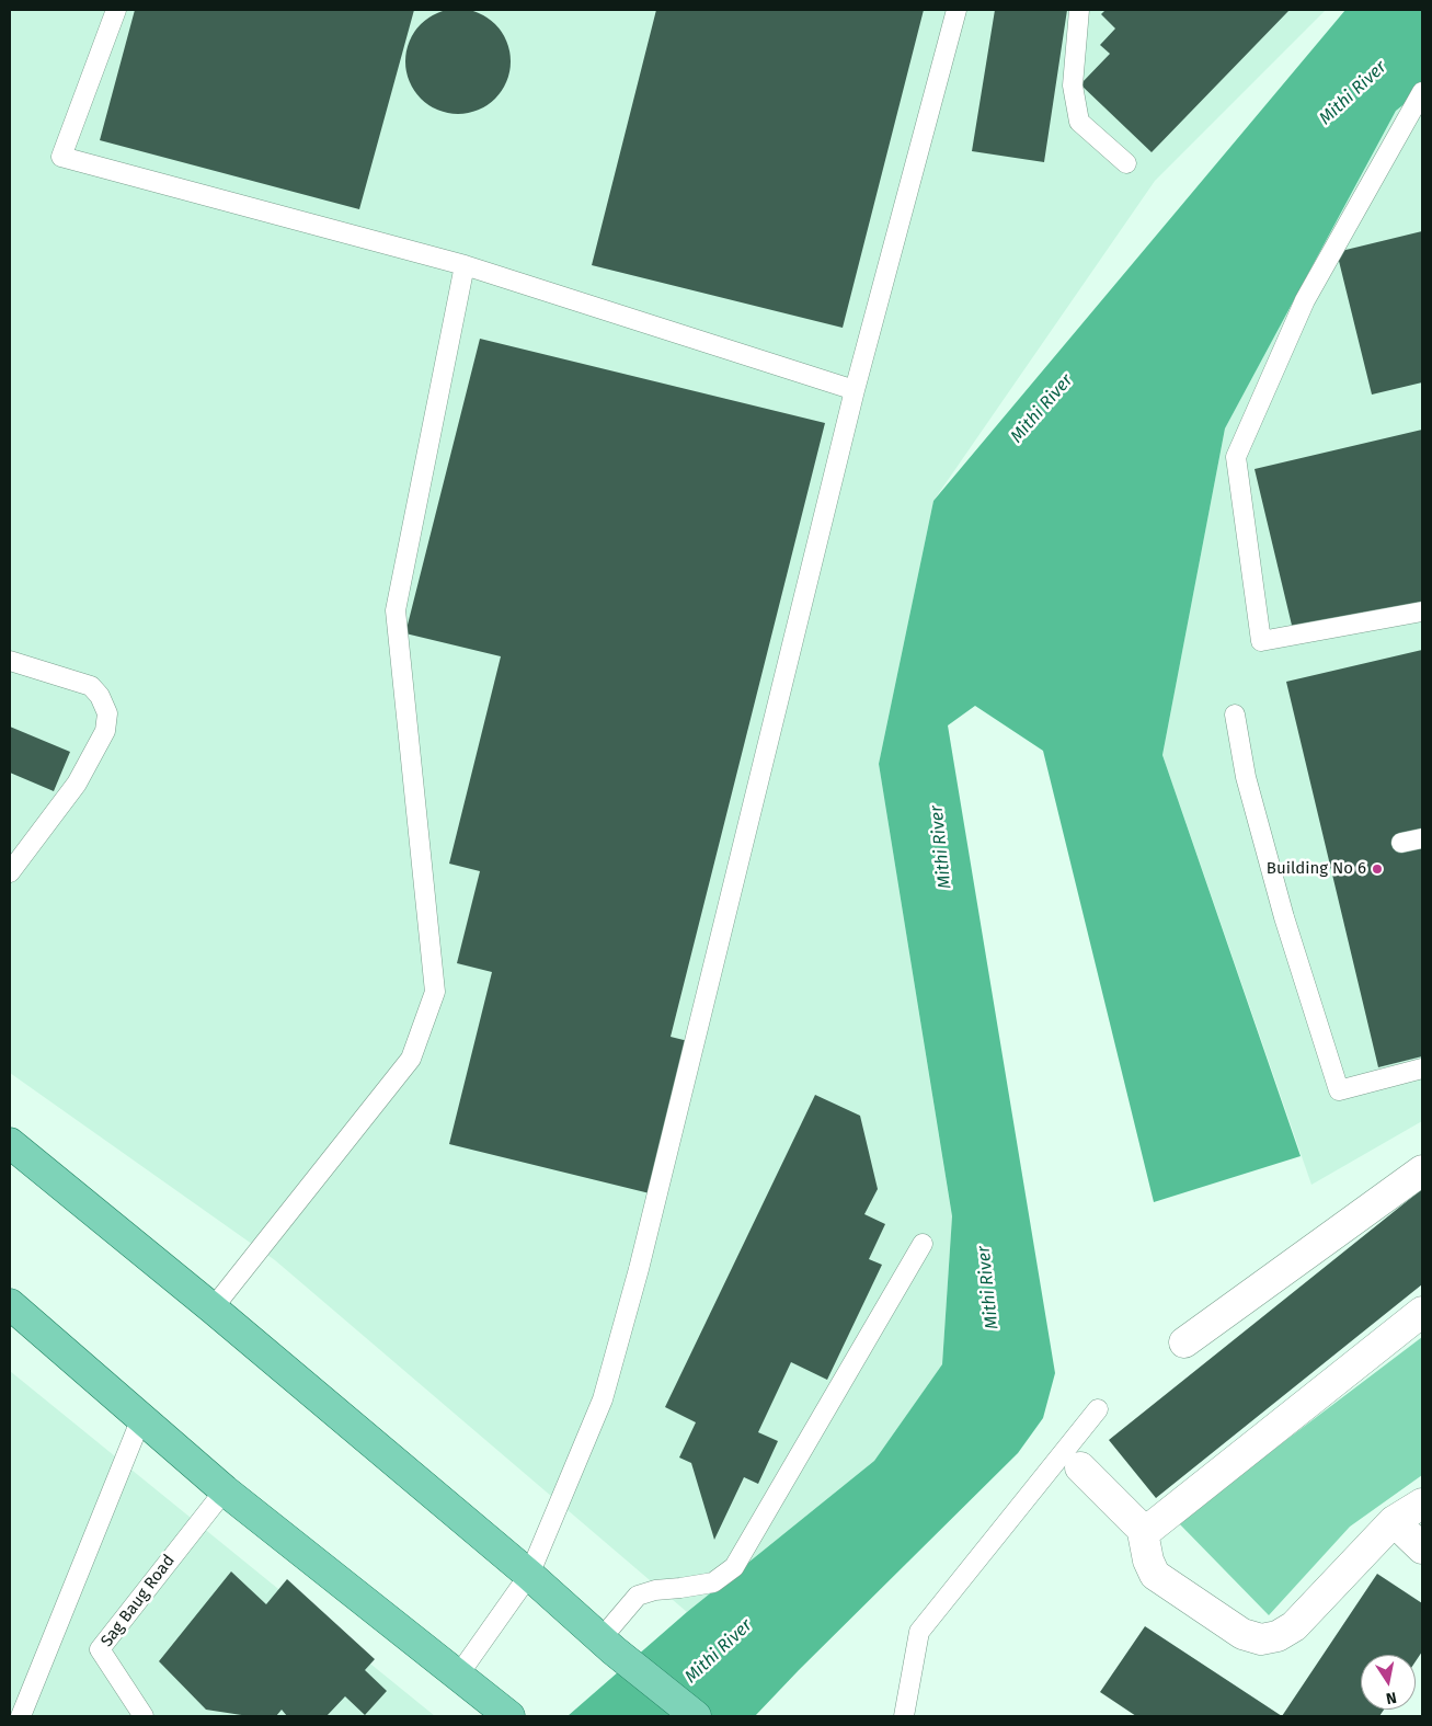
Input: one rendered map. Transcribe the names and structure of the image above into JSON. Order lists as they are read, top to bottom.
{
  "streets": {
    "lane": ["Sag Baug Road"]
  },
  "water": ["Mithi River"],
  "places": ["Building No 6"],
  "north": "bottom"
}
